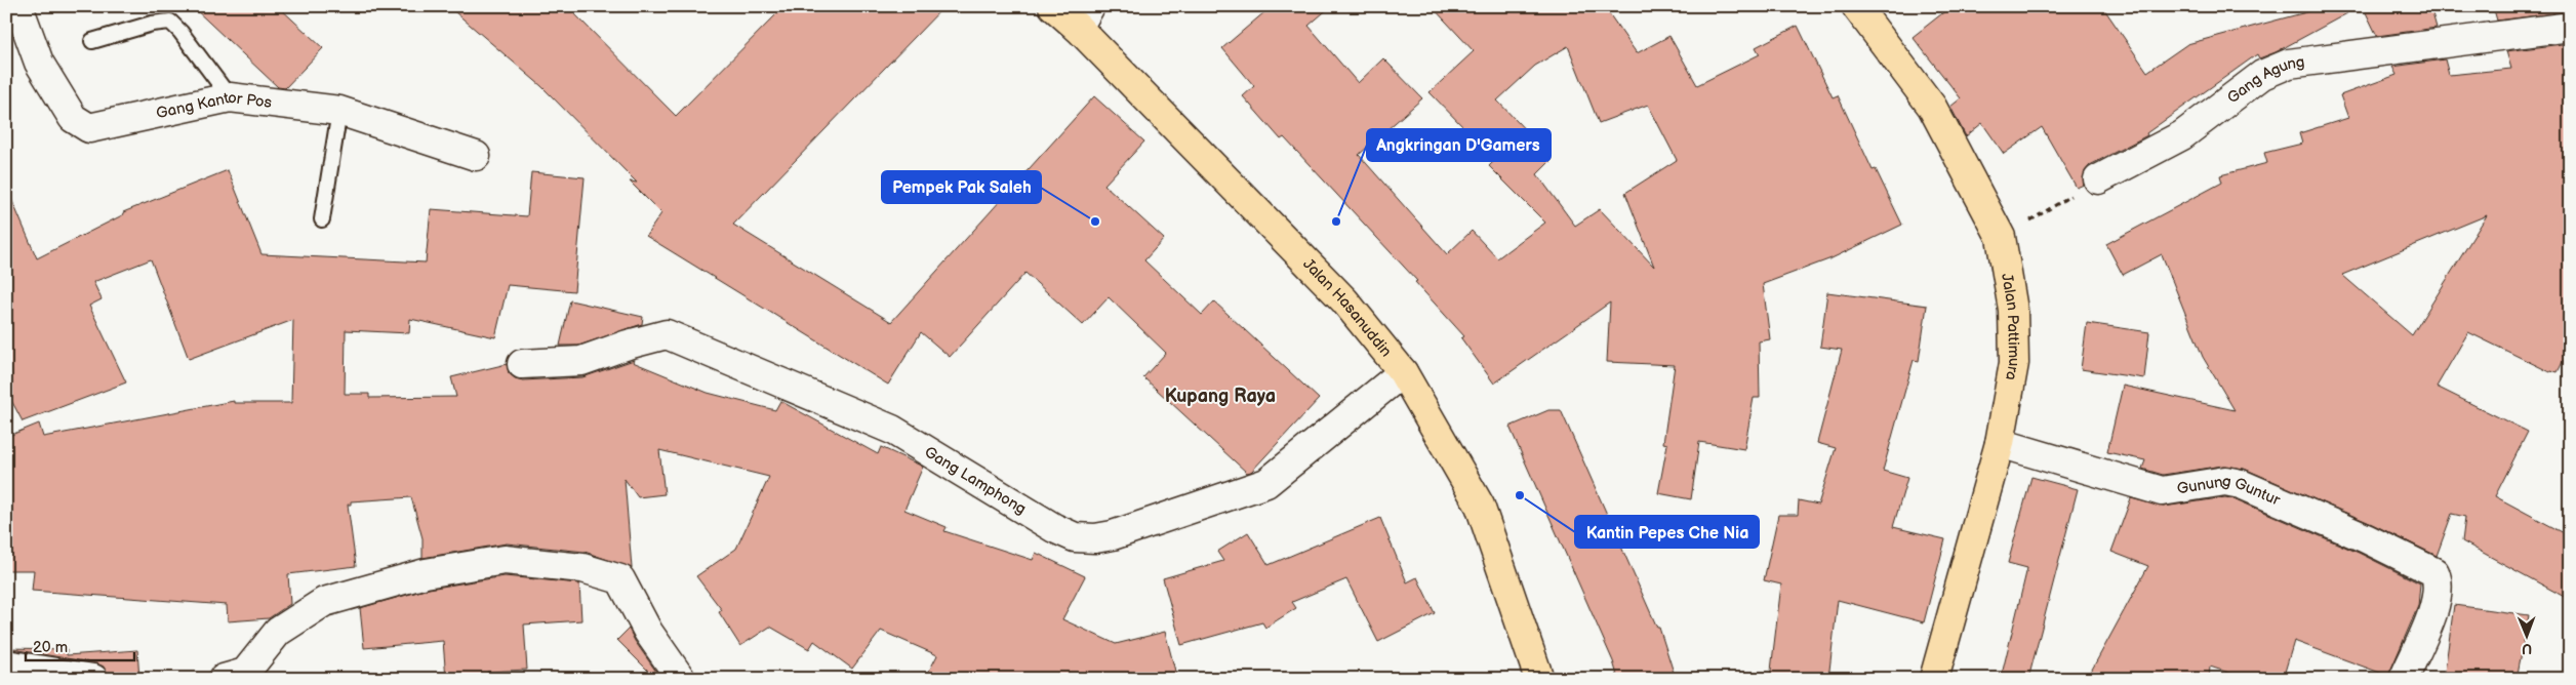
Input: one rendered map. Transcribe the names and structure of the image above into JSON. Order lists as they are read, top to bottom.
{
  "streets": {
    "main road": ["Jalan Hasanuddin", "Jalan Pattimura"],
    "street": [
      "Gang Agung",
      "Gang Kantor Pos",
      "Gang Lamphong",
      "Gunung Guntur"
    ]
  },
  "crossings": [
    ["Jalan Hasanuddin", "Gang Lamphong"],
    ["Jalan Pattimura", "Gunung Guntur"]
  ],
  "districts": ["Kupang Raya"],
  "places": ["Pempek Pak Saleh", "Angkringan D'Gamers", "Kantin Pepes Che Nia"],
  "scale_bar": "20 m",
  "north": "bottom"
}
